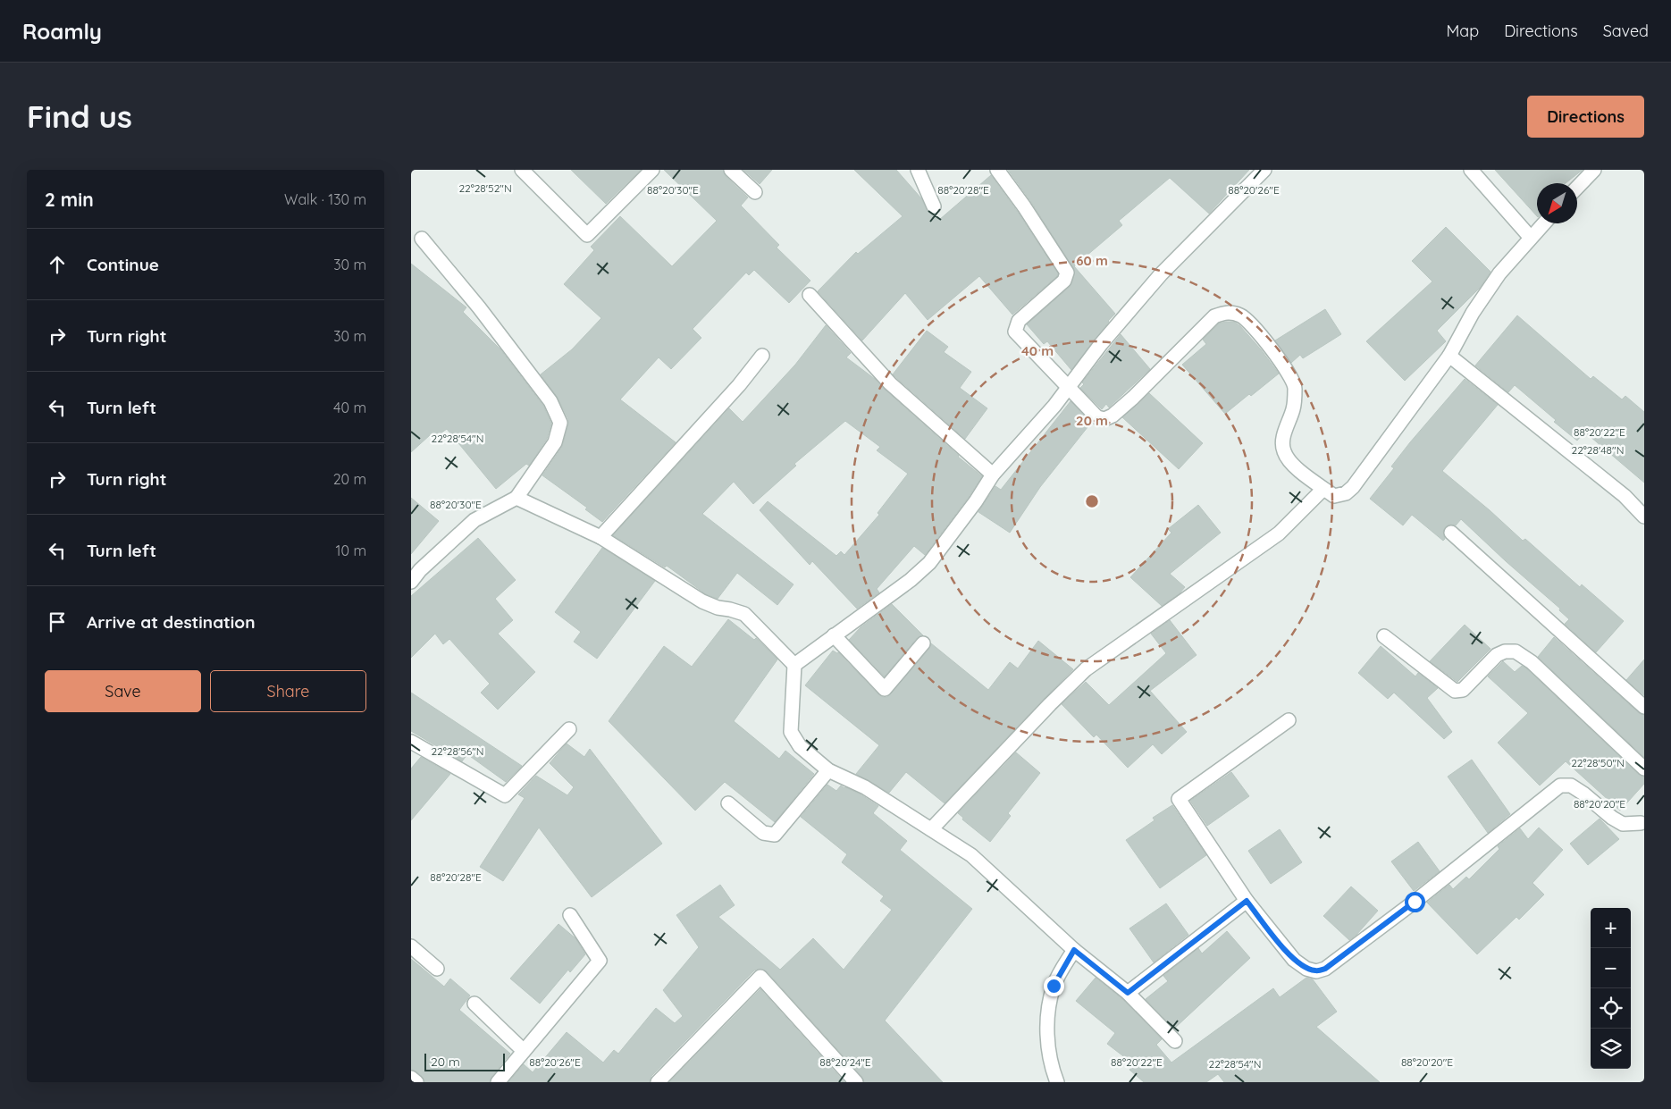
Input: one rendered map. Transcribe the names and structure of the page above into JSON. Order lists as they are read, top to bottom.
{
  "scale_bar": "20 m",
  "north": "bottom left",
  "page": {
    "header": "Roamly",
    "nav": ["Map", "Directions", "Saved"],
    "buttons": [
      "Directions",
      ["Save", "Share"]
    ],
    "title": "Find us",
    "heading": ["2 min", "Walk · 130 m"],
    "list": [
      ["Continue", "30 m"],
      ["Turn right", "30 m"],
      ["Turn left", "40 m"],
      ["Turn right", "20 m"],
      ["Turn left", "10 m"],
      "Arrive at destination"
    ],
    "map_buttons": ["+", "−"],
    "scale": "20 m"
  },
  "coordinates": [
    "22°28'52\"N",
    "88°20'30\"E",
    "88°20'28\"E",
    "88°20'26\"E",
    "88°20'22\"E",
    "22°28'54\"N",
    "22°28'48\"N",
    "22°28'56\"N",
    "22°28'50\"N",
    "88°20'20\"E",
    "88°20'24\"E"
  ],
  "rings": ["60 m", "40 m", "20 m"]
}
